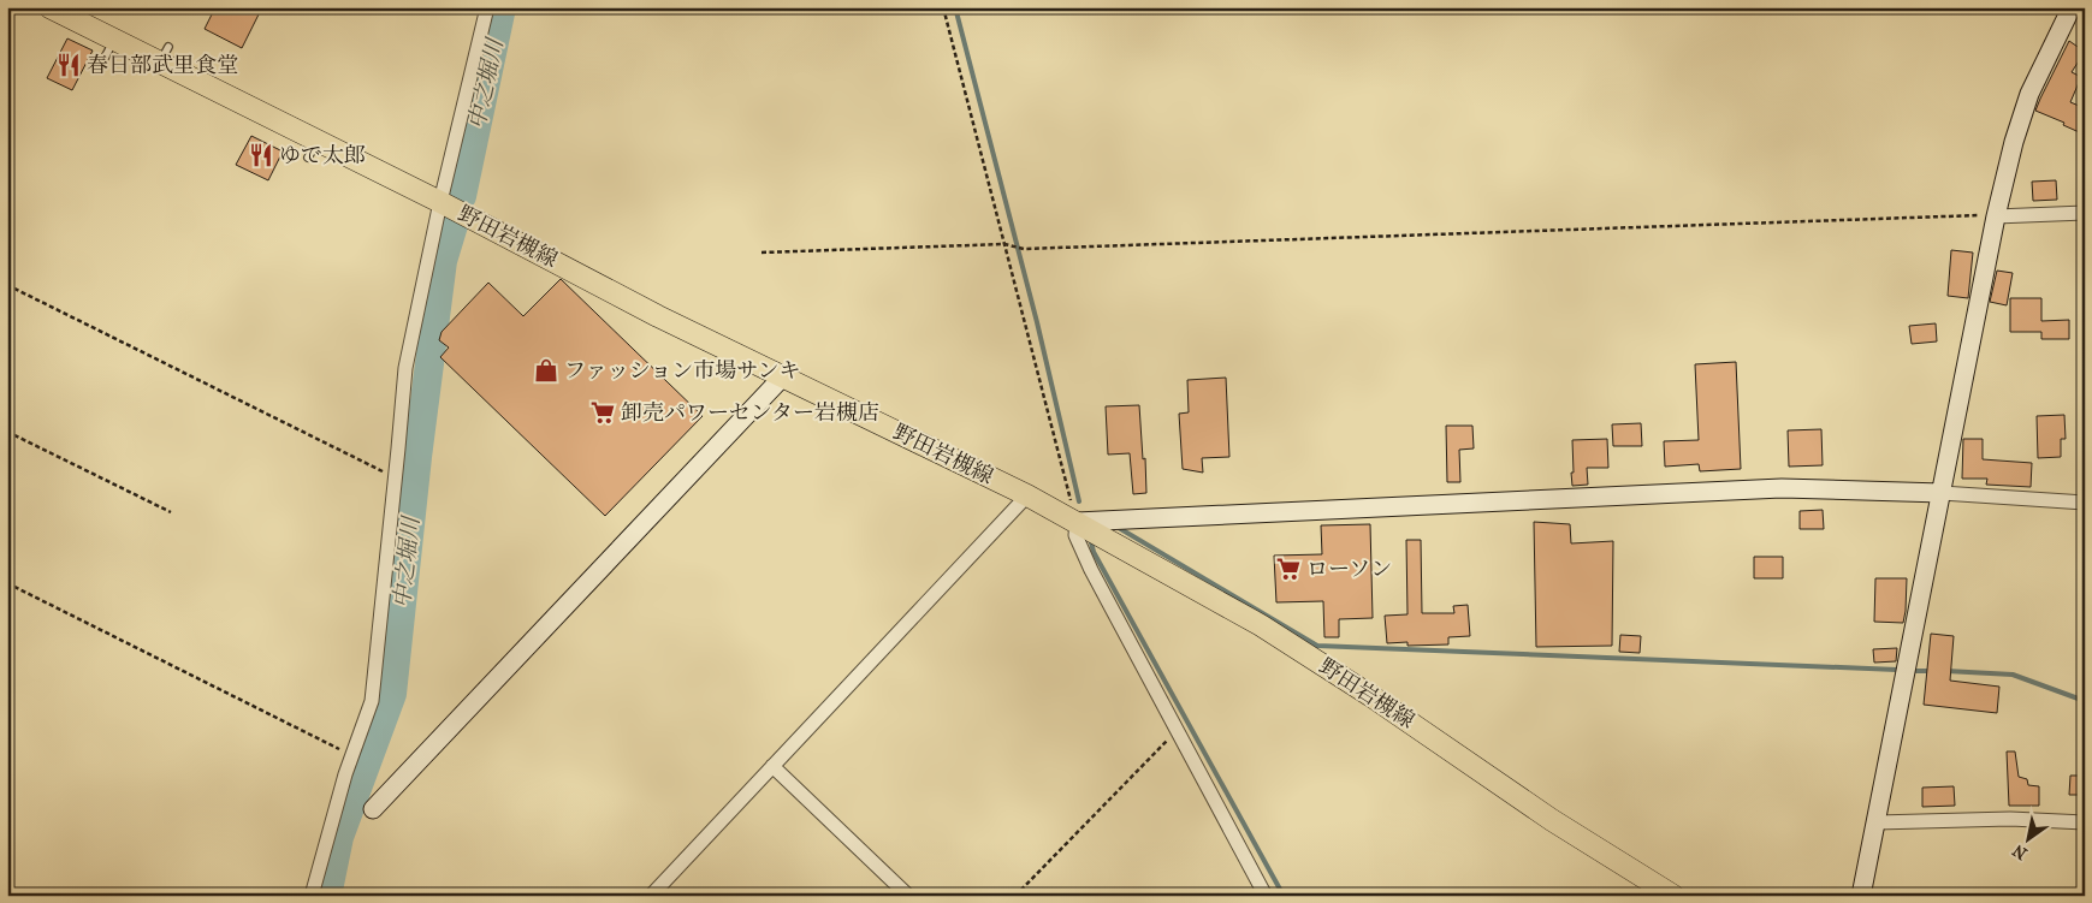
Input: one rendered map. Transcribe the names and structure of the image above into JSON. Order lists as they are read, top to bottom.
{
  "streets": {
    "main road": ["野田岩槻線"]
  },
  "water": ["中之堀川"],
  "places": {
    "restaurant": ["春日部武里食堂", "ゆで太郎"],
    "shop": ["ファッション市場サンキ"],
    "supermarket": ["卸売パワーセンター岩槻店", "ローソン"]
  },
  "north": "bottom left"
}
